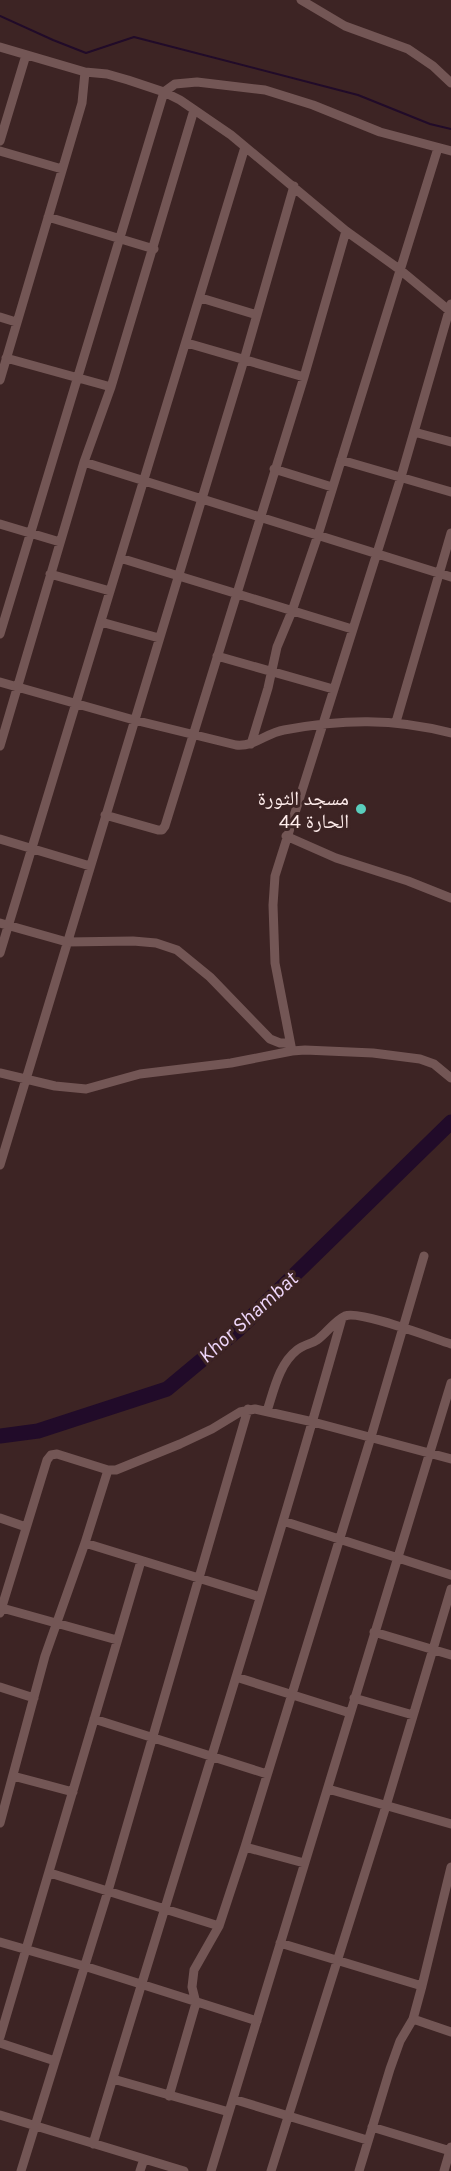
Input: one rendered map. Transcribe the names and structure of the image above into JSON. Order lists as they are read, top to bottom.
{
  "water": ["Khor Shambat"],
  "places": ["مسجد الثورة الحارة 44"]
}
